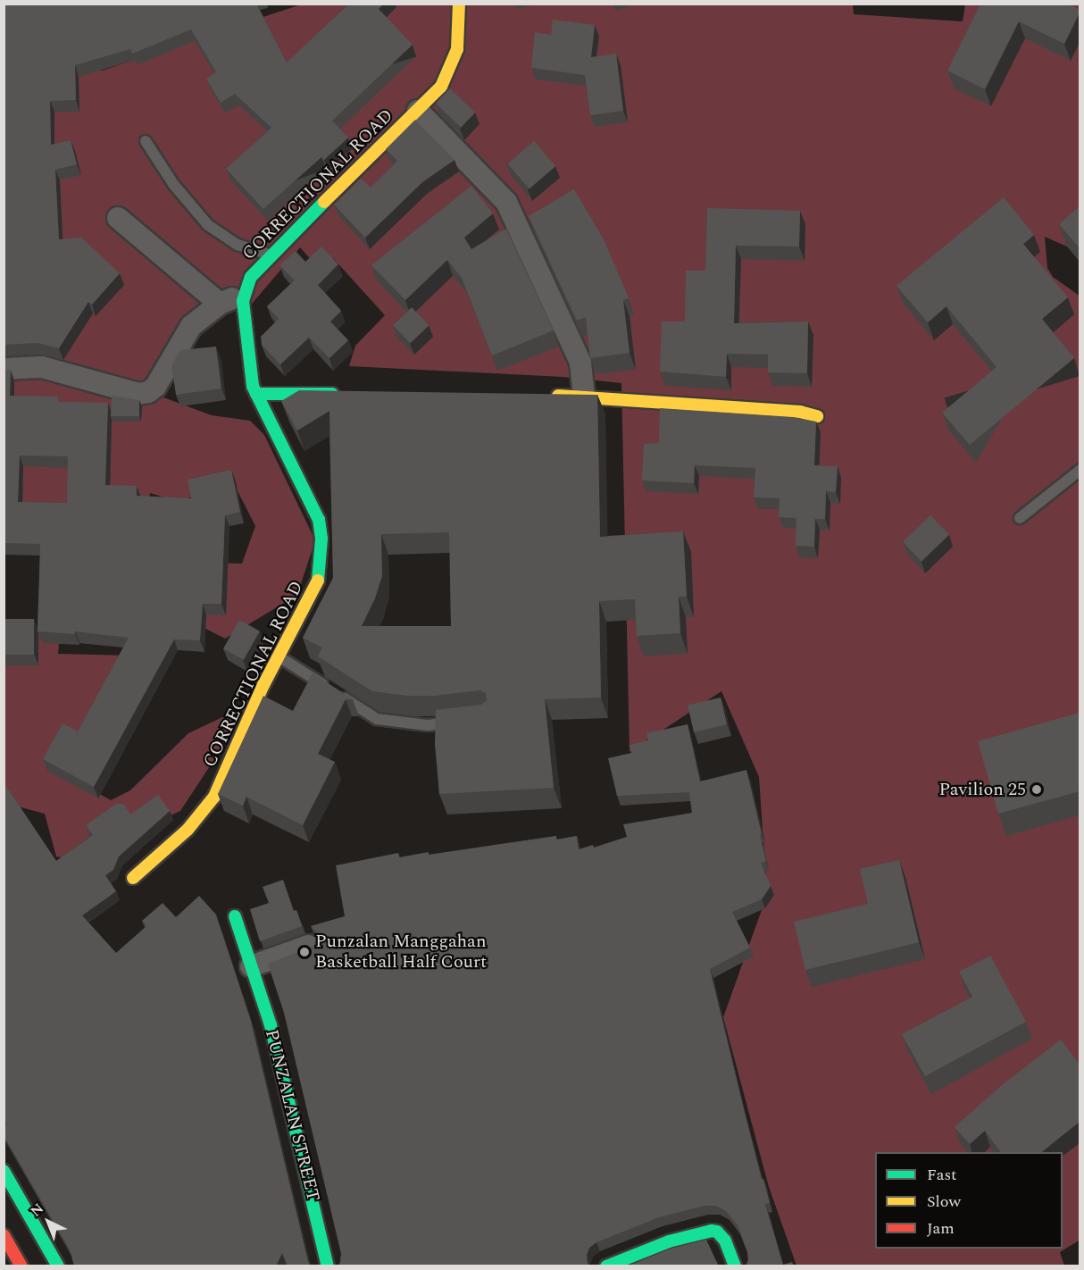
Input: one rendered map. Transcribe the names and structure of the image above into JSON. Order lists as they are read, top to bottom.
{
  "streets": {
    "street": ["CORRECTIONAL ROAD", "PUNZALAN STREET"]
  },
  "places": ["Pavilion 25", "Punzalan Manggahan Basketball Half Court"],
  "legend": ["Fast", "Slow", "Jam"],
  "north": "top left"
}
